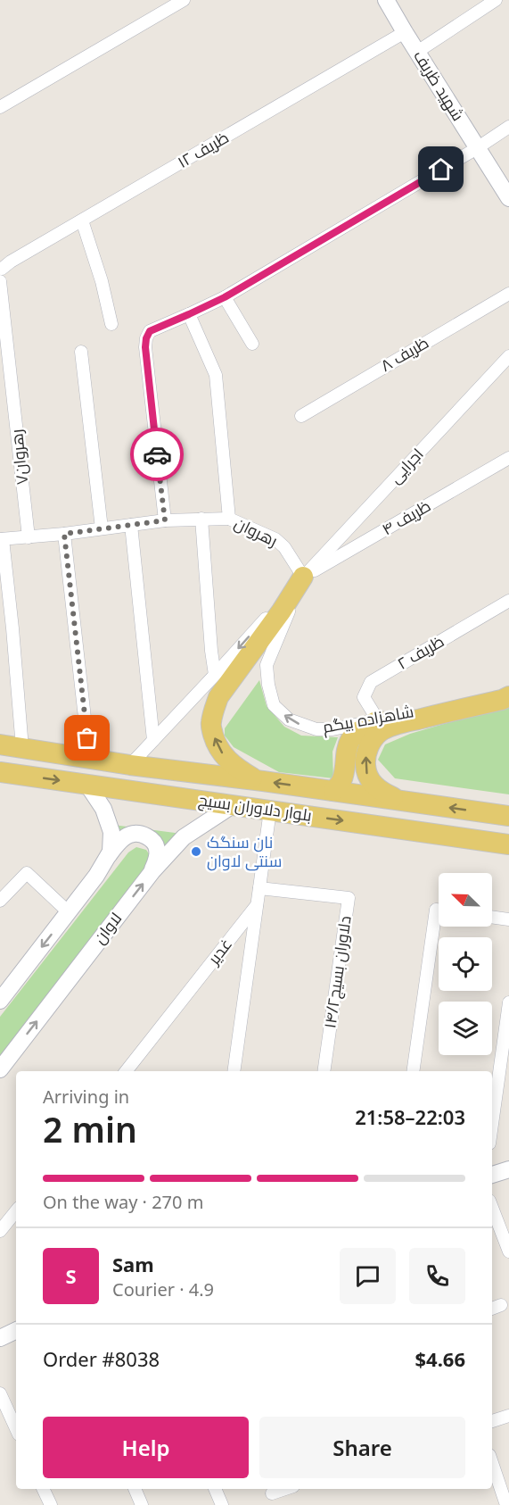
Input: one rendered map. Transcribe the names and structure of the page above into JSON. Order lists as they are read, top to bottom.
{
  "streets": {
    "main road": ["بلوار دلاوران بسیج"],
    "street": [
      "شهید ظریف",
      "ظریف ۱۲",
      "ظریف ۸",
      "رهروان۷",
      "اجرایی",
      "ظریف ۴",
      "رهروان",
      "ظریف ۲",
      "شاهزاده بیگم",
      "لاوان",
      "غدیر",
      "۱۴/۲دلاوران بسیج"
    ]
  },
  "crossings": [
    ["شهید ظریف", "ظریف ۱۲"],
    ["ظریف ۱۲", "رهروان۷"],
    ["رهروان۷", "رهروان"],
    ["اجرایی", "ظریف ۴"],
    ["اجرایی", "رهروان"],
    ["اجرایی", "شاهزاده بیگم"],
    ["اجرایی", "بلوار دلاوران بسیج"],
    ["ظریف ۴", "رهروان"],
    ["ظریف ۴", "شاهزاده بیگم"],
    ["رهروان", "شاهزاده بیگم"],
    ["ظریف ۲", "شاهزاده بیگم"],
    ["بلوار دلاوران بسیج", "لاوان"]
  ],
  "places": ["نان سنگک سنتی لاوان"],
  "north": "top left",
  "page": {
    "heading": ["2 min", "Arriving in", "21:58–22:03"],
    "panel": [
      "Sam",
      "Courier · 4.9",
      "Order #8038",
      "$4.66"
    ],
    "bar": "On the way · 270 m",
    "round": "S",
    "buttons": ["Help", "Share"]
  }
}
